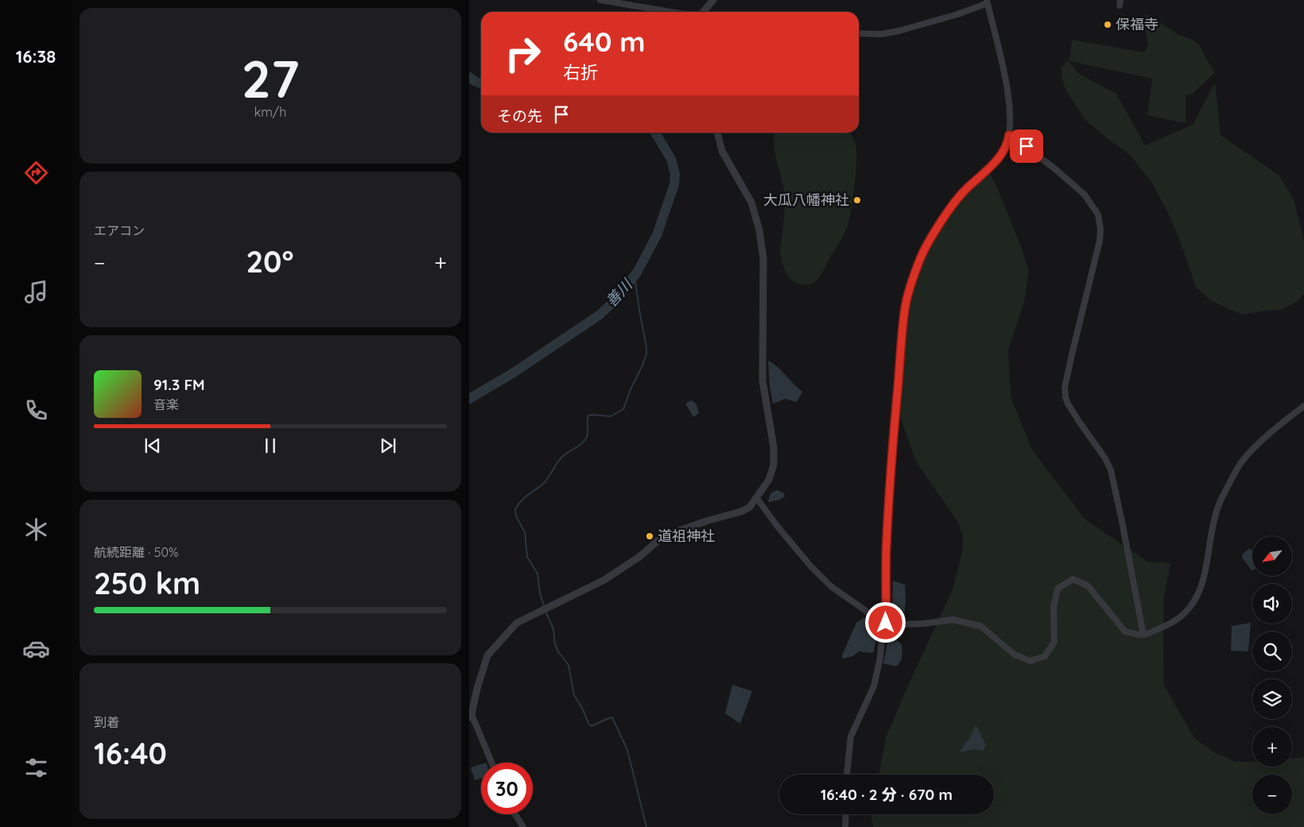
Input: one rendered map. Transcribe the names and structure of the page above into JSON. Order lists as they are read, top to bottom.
{
  "water": ["善川"],
  "places": ["保福寺", "大瓜八幡神社", "道祖神社"],
  "north": "bottom left",
  "page": {
    "tabs": "16:38",
    "tile": [
      ["27", "km/h"],
      "エアコン",
      ["航続距離 · 50%", "250 km"],
      ["到着", "16:40"]
    ],
    "turn": ["640 m", "右折"],
    "then": "その先",
    "heat": ["−", "20°", "+"],
    "song": ["91.3 FM", "音楽"],
    "map_buttons": ["+", "−"],
    "limit": "30",
    "trip": "16:40 · 2 分 · 670 m"
  }
}
